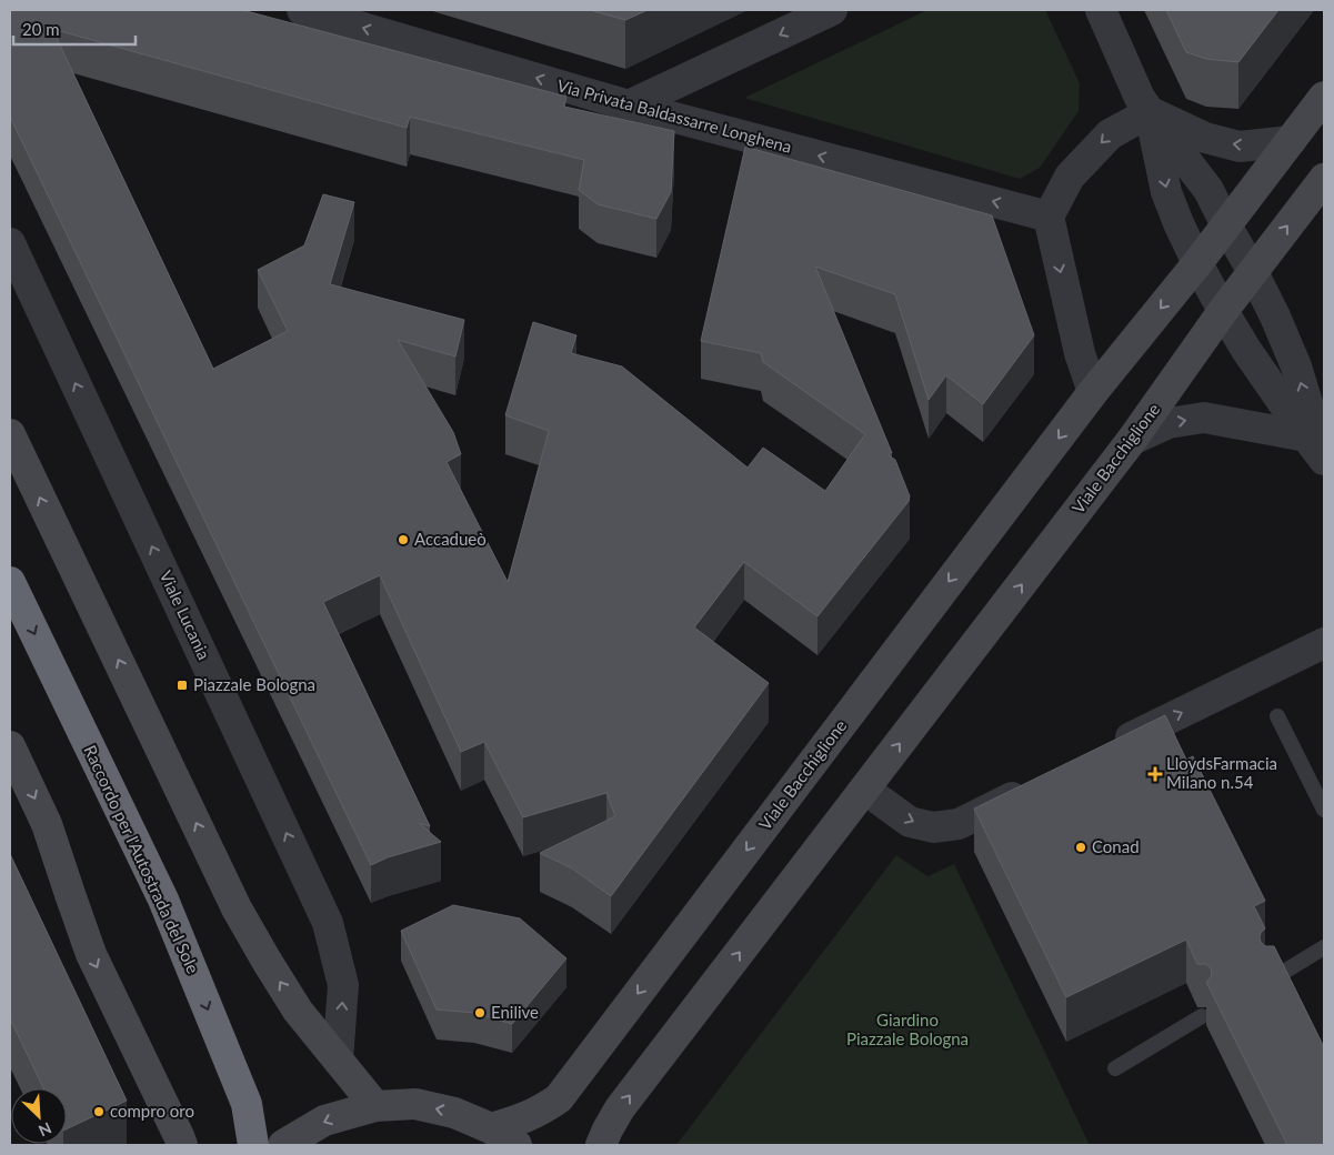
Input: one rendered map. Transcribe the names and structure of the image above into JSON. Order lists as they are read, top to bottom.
{
  "streets": {
    "highway": ["Raccordo per l'Autostrada del Sole"],
    "street": ["Via Privata Baldassarre Longhena", "Viale Bacchiglione", "Viale Lucania"]
  },
  "one_way": ["Via Privata Baldassarre Longhena", "Raccordo per l'Autostrada del Sole"],
  "parks": ["Giardino Piazzale Bologna"],
  "places": {
    "other": [
      "Accadueò",
      "Conad",
      "Enilive",
      "compro oro"
    ],
    "transit": ["Piazzale Bologna"],
    "health": ["LloydsFarmacia Milano n.54"]
  },
  "scale_bar": "20 m",
  "north": "bottom right"
}
